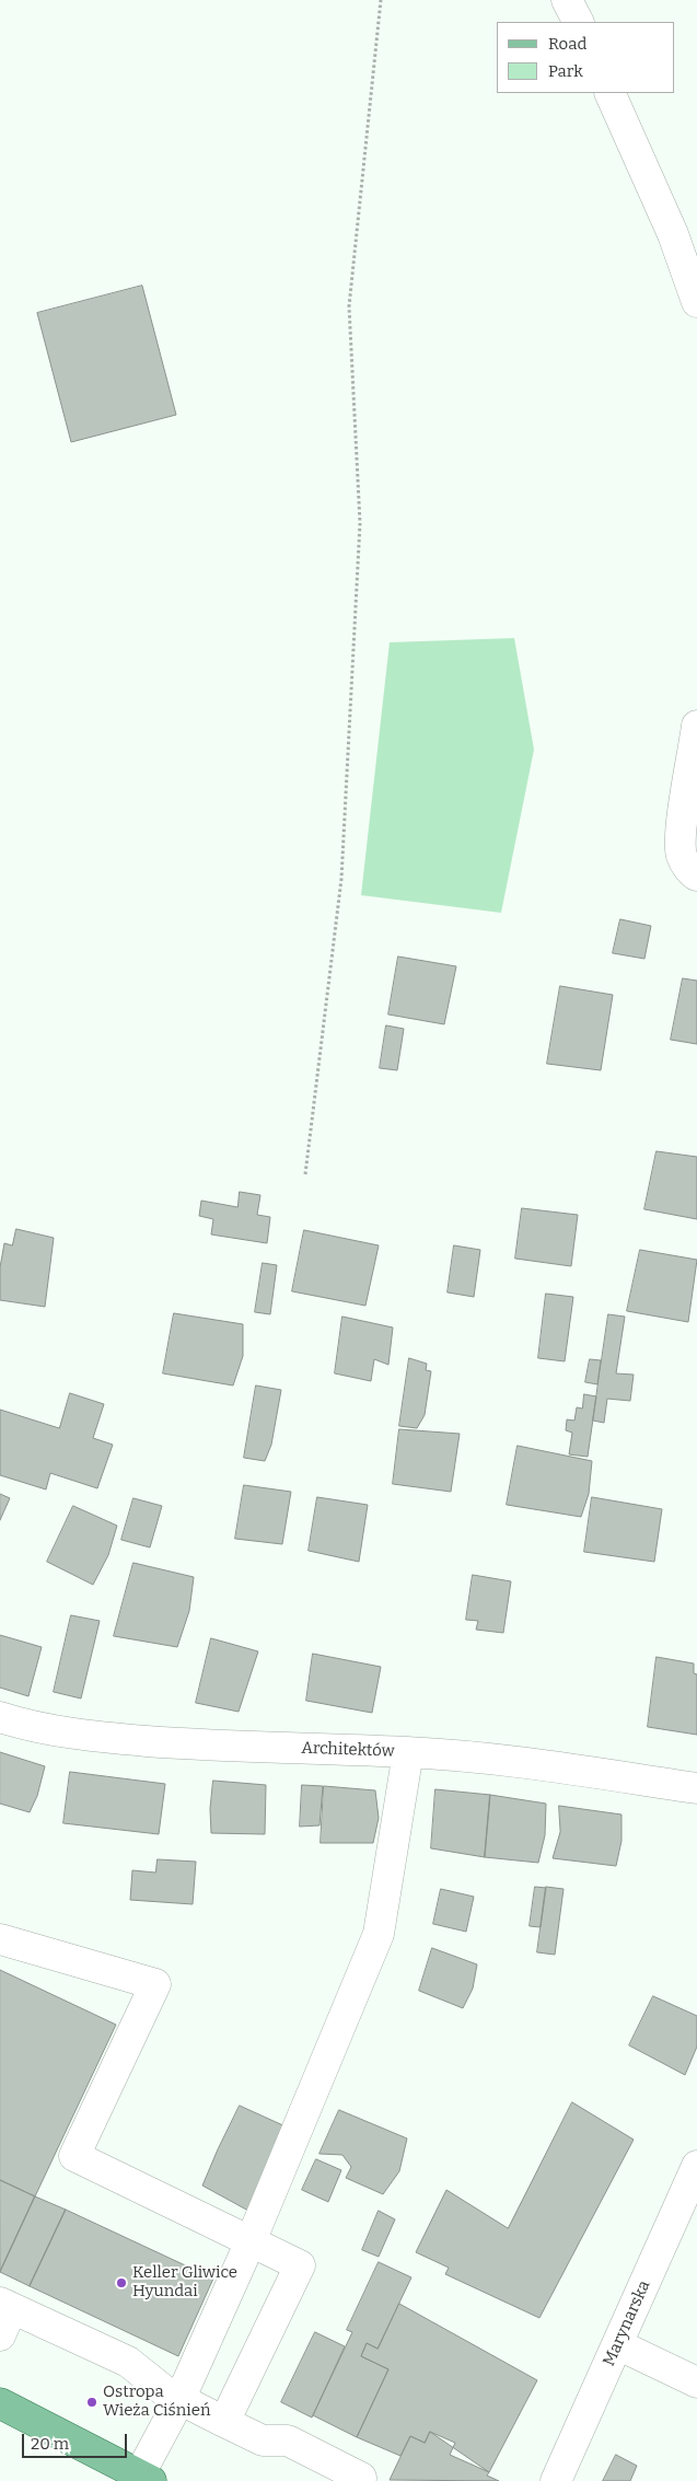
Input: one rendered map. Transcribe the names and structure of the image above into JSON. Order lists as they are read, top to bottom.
{
  "streets": {
    "street": ["Architektów", "Marynarska"]
  },
  "places": ["Keller Gliwice Hyundai", "Ostropa Wieża Ciśnień"],
  "legend": ["Road", "Park"],
  "scale_bar": "20 m"
}
